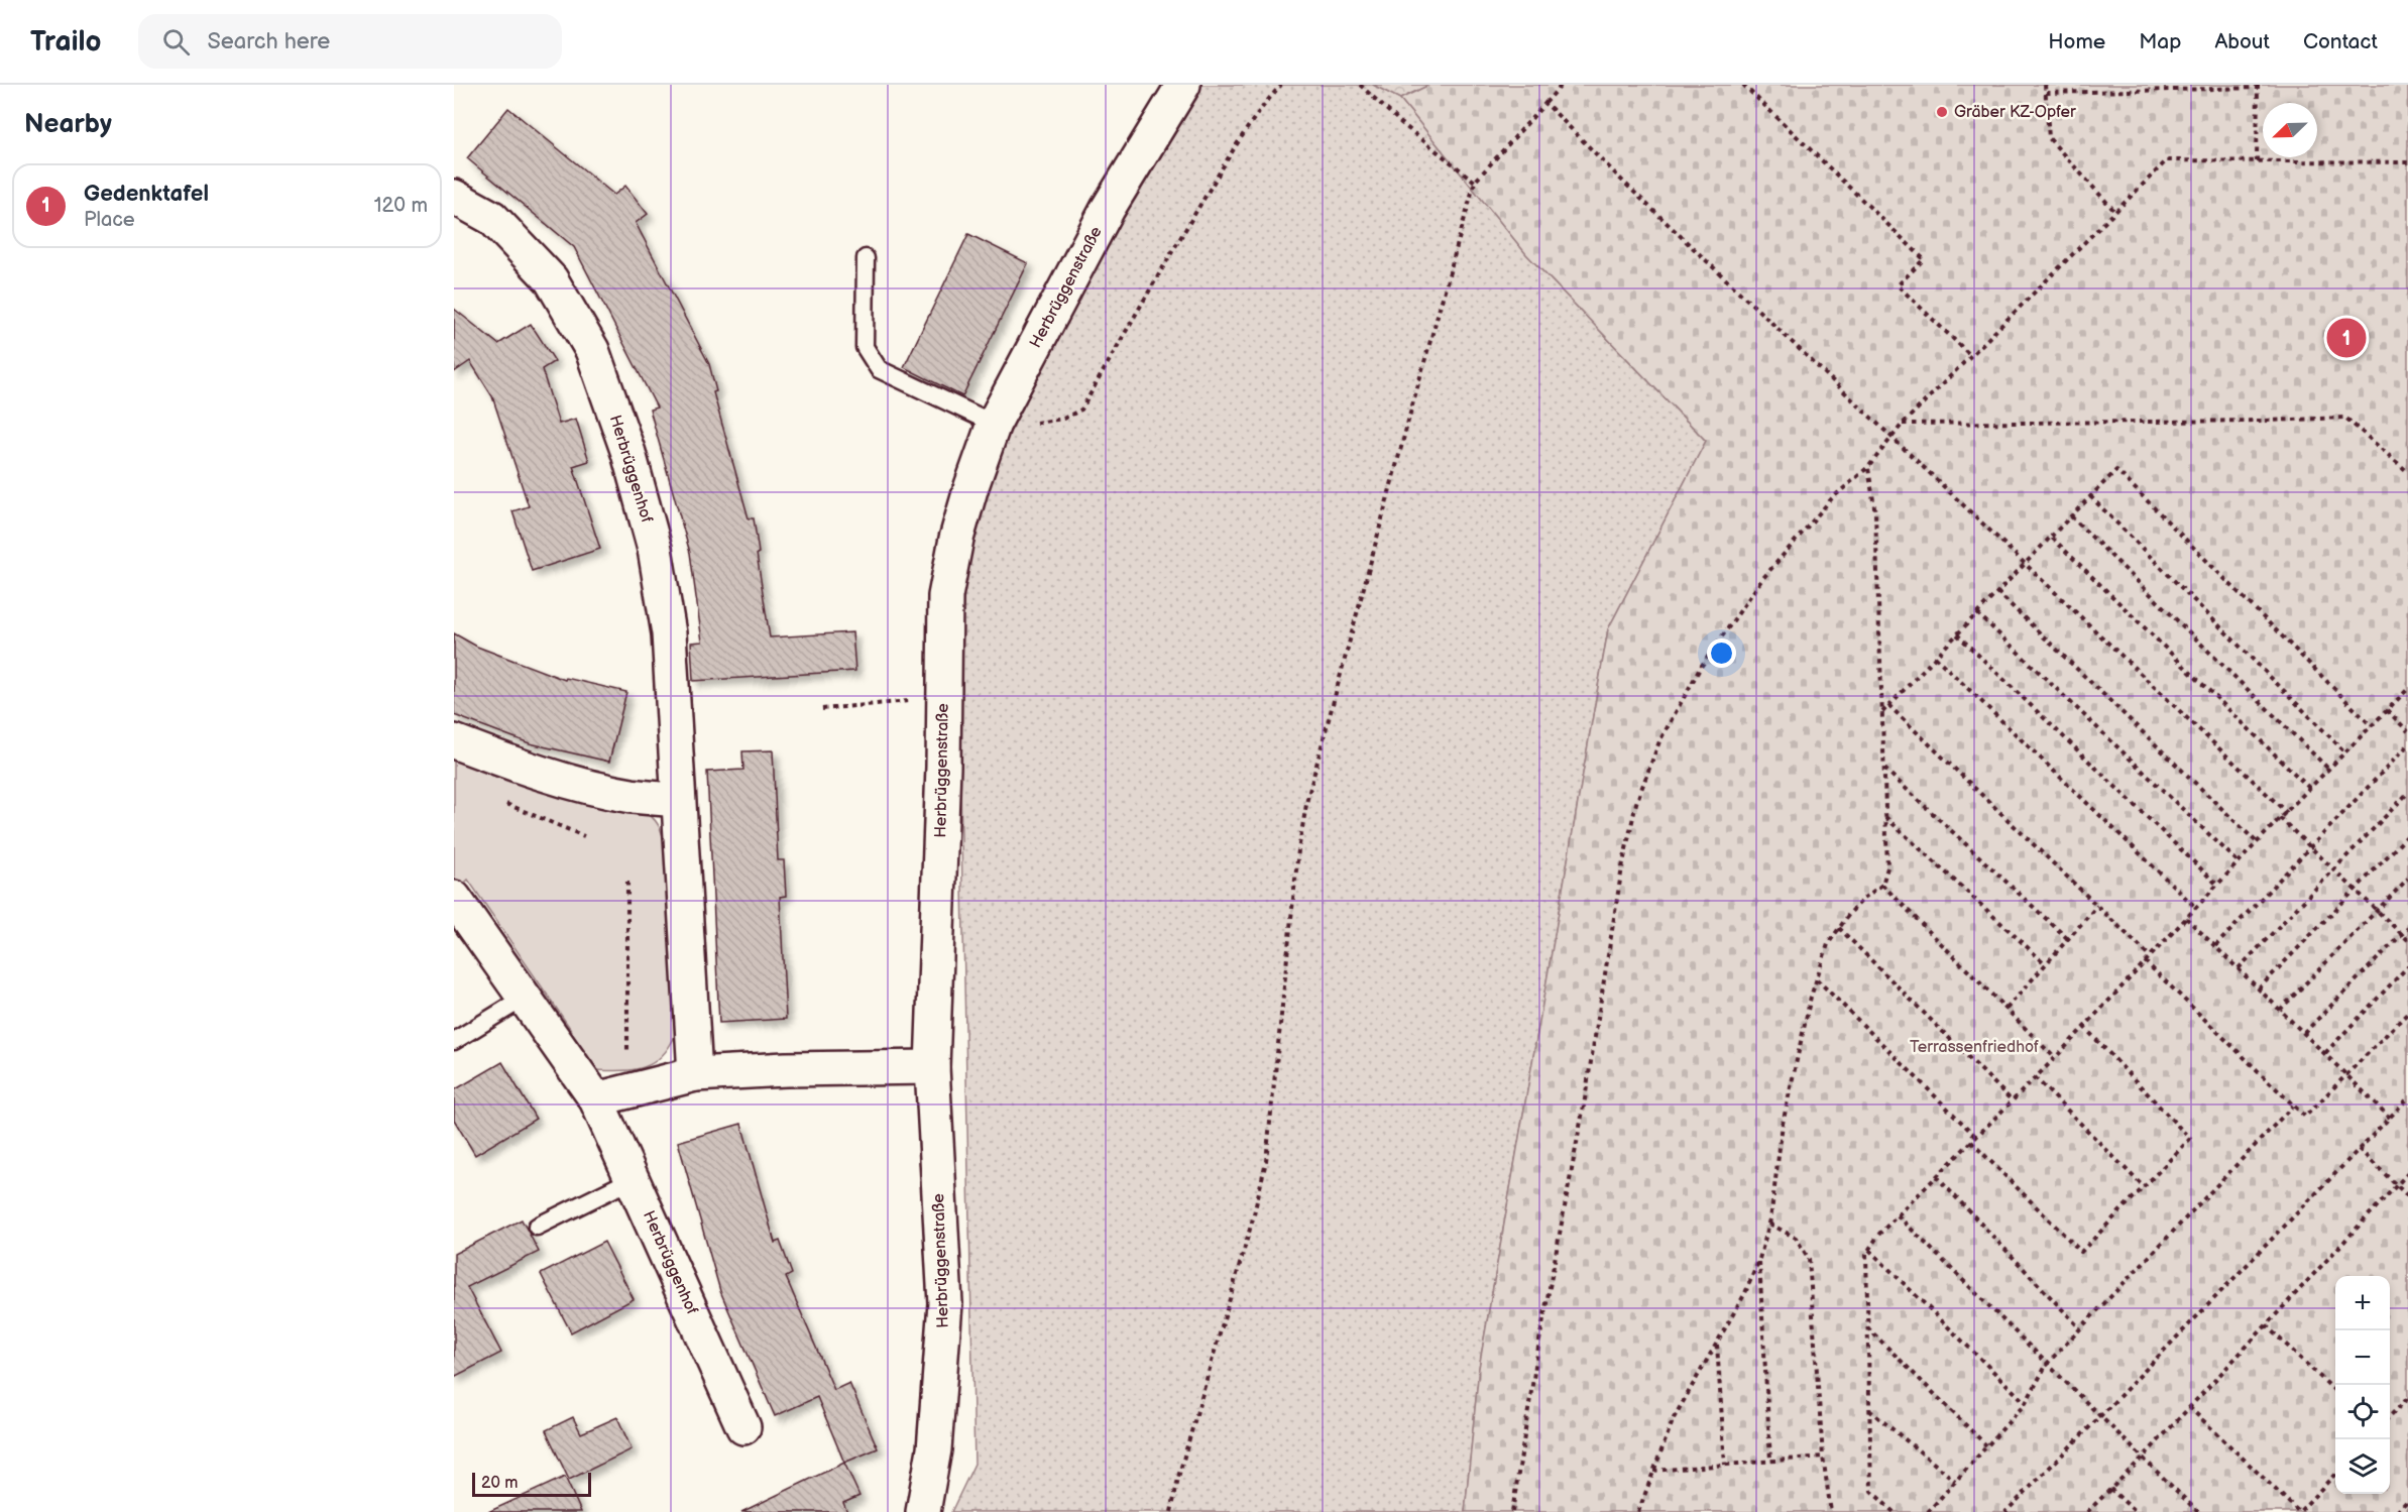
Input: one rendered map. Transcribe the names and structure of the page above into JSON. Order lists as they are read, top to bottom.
{
  "streets": {
    "street": ["Herbrüggenstraße", "Herbrüggenhof"]
  },
  "parks": ["Terrassenfriedhof"],
  "places": ["Gräber KZ-Opfer"],
  "scale_bar": "20 m",
  "north": "bottom left",
  "page": {
    "header": "Trailo",
    "search": "Search here",
    "nav": [
      "Home",
      "Map",
      "About",
      "Contact"
    ],
    "heading": "Nearby",
    "list": [
      {
        "mark": "1",
        "name": "Gedenktafel",
        "note": "Place",
        "value": "120 m"
      }
    ],
    "pins": "1",
    "map_buttons": ["+", "−"],
    "scale": "20 m"
  }
}
